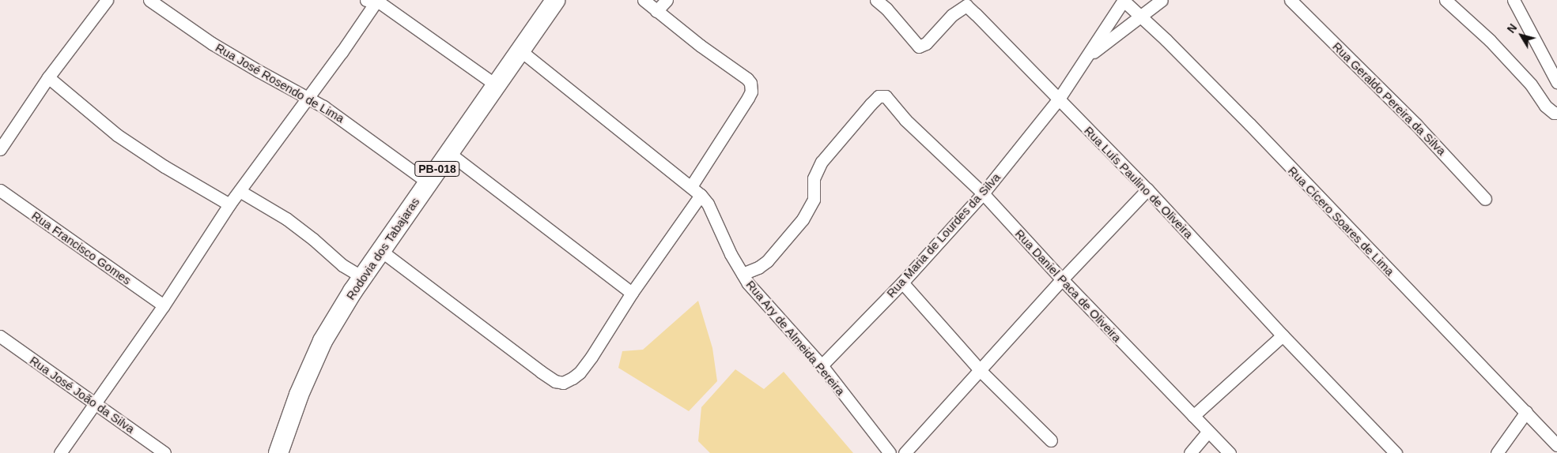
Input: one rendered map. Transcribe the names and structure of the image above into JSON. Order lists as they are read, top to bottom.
{
  "streets": {
    "main road": ["PB-018", "Rodovia dos Tabajaras"],
    "street": [
      "Rua José Rosendo de Lima",
      "Rua Geraldo Pereira da Silva",
      "Rua Luís Paulino de Oliveira",
      "Rua Cícero Soares de Lima",
      "Rua Maria de Lourdes da Silva",
      "Rua Francisco Gomes",
      "Rua Daniel Paca de Oliveira",
      "Rua Ary de Almeida Pereira",
      "Rua José João da Silva"
    ]
  },
  "crossings": [
    ["Rua José Rosendo de Lima", "Rodovia dos Tabajaras"],
    ["Rua Luís Paulino de Oliveira", "Rua Maria de Lourdes da Silva"],
    ["Rua Cícero Soares de Lima", "Rua Maria de Lourdes da Silva"],
    ["Rua Maria de Lourdes da Silva", "Rua Daniel Paca de Oliveira"],
    ["Rua Maria de Lourdes da Silva", "Rua Ary de Almeida Pereira"],
    ["Rodovia dos Tabajaras", "Rua Ary de Almeida Pereira"],
    ["Rua Daniel Paca de Oliveira", "Rua Ary de Almeida Pereira"]
  ],
  "north": "top left"
}
